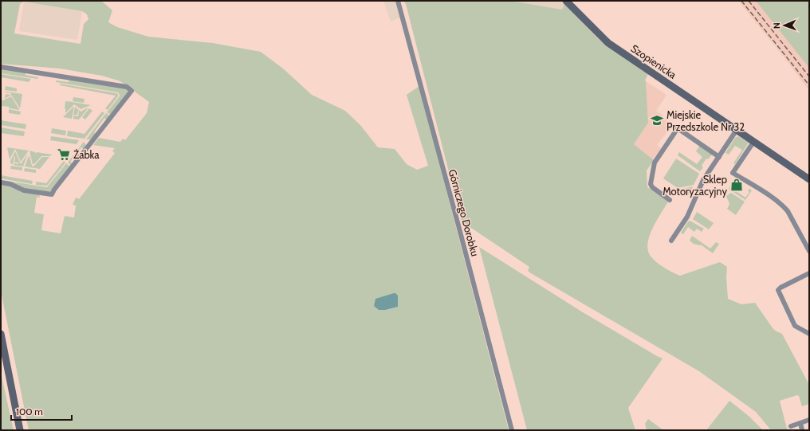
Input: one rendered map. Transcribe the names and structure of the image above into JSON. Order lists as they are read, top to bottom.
{
  "streets": {
    "street": ["Szopienicka", "Górniczego Dorobku"]
  },
  "places": {
    "school or university": ["Miejskie Przedszkole Nr 32"],
    "supermarket": ["Żabka"],
    "shop": ["Sklep Motoryzacyjny"]
  },
  "scale_bar": "100 m",
  "north": "left"
}
